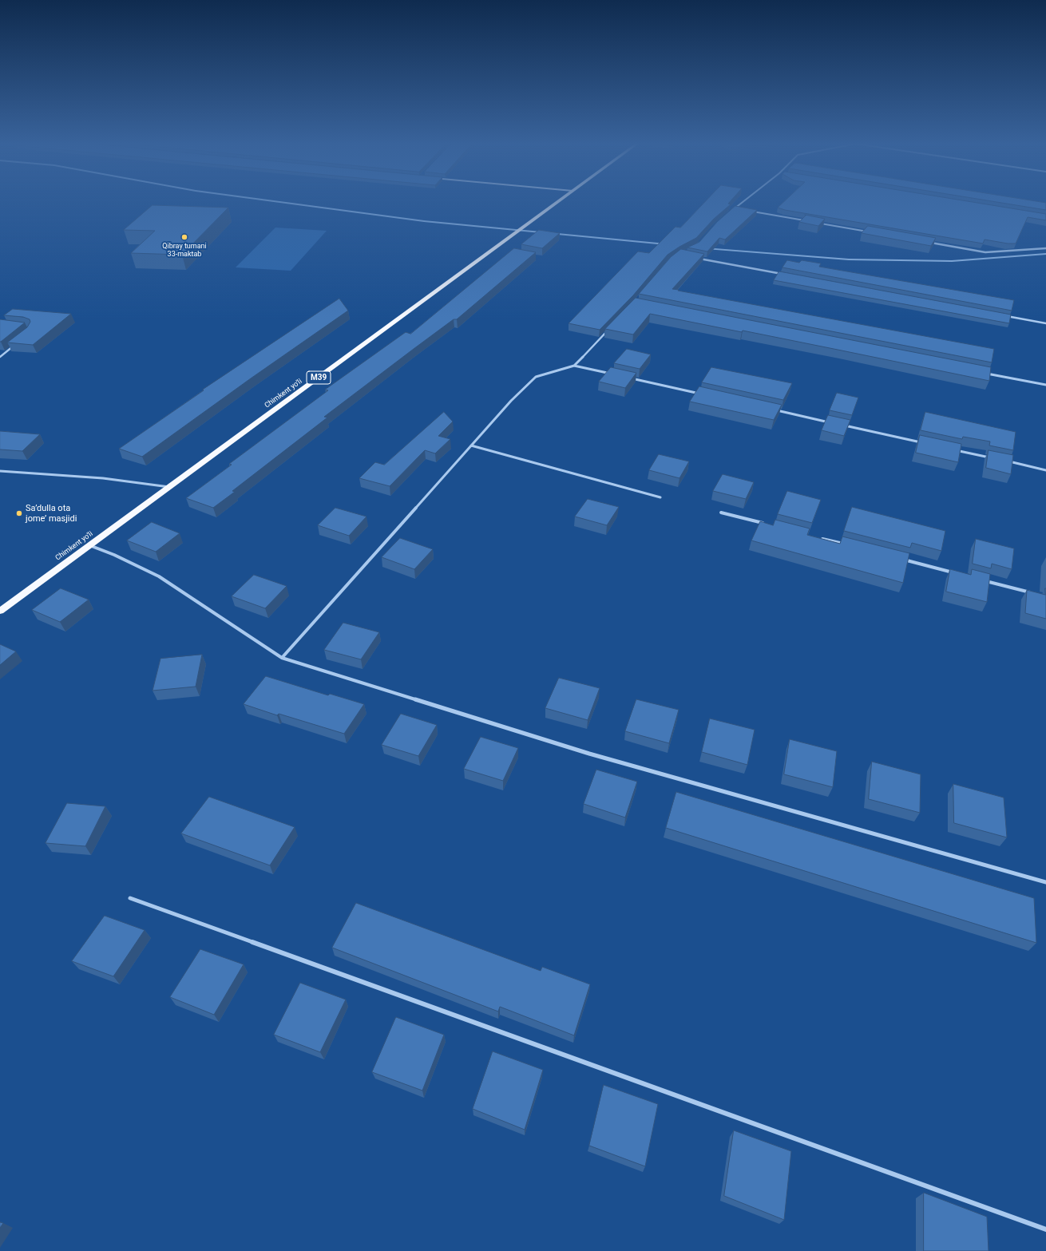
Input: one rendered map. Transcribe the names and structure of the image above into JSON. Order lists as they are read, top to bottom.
{
  "streets": {
    "highway": ["M39", "Chimkent yo‘li"]
  },
  "places": ["Qibray tumani 33-maktab", "Sa’dulla ota jome’ masjidi"]
}
